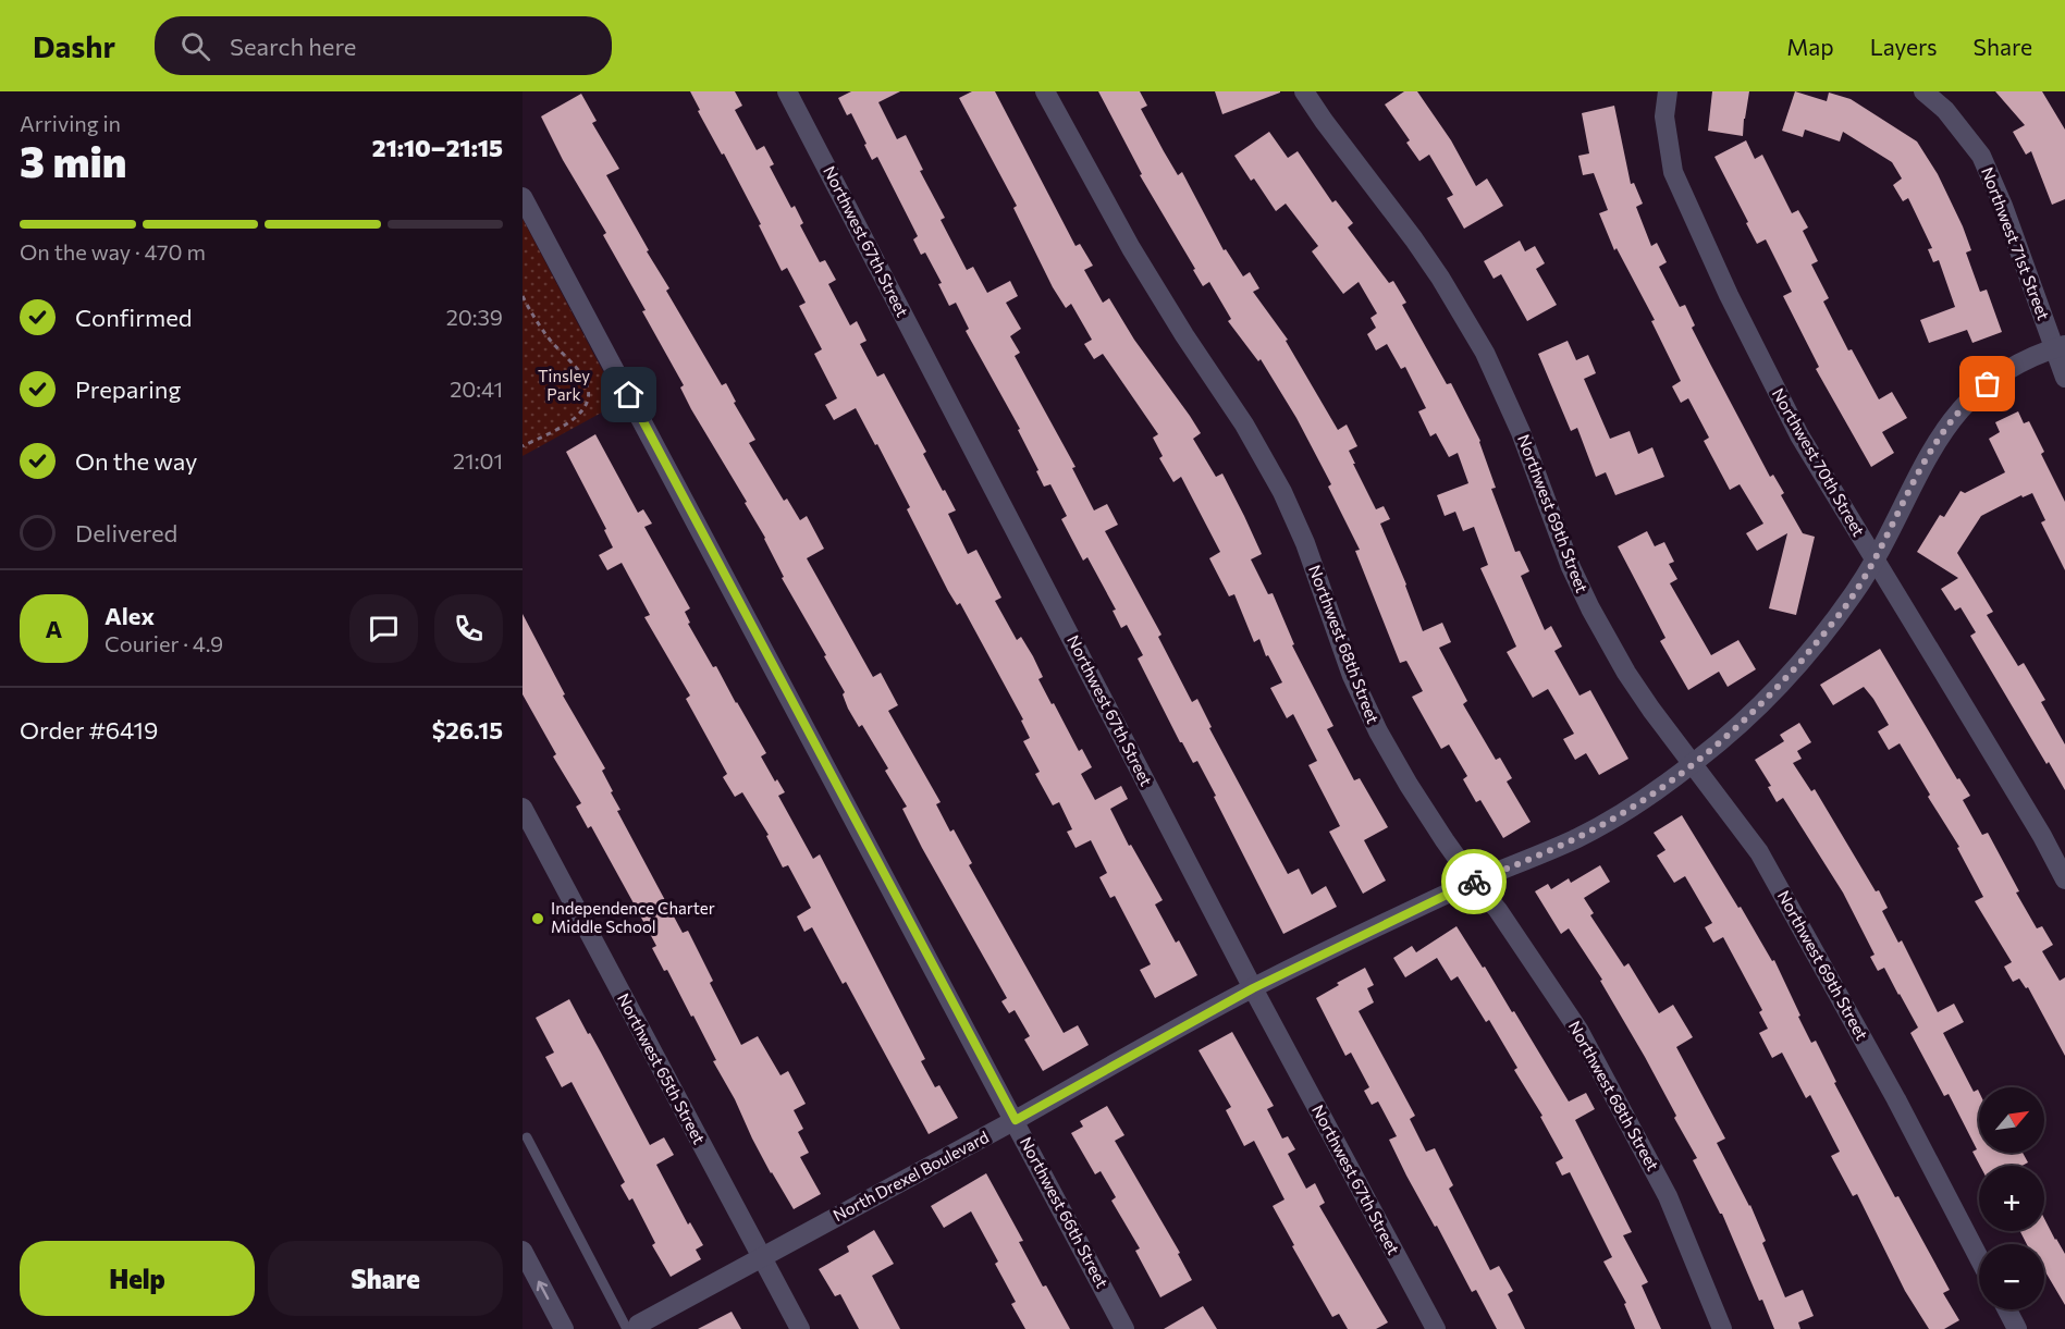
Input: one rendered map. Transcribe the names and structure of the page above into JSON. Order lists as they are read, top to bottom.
{
  "streets": {
    "street": [
      "Northwest 67th Street",
      "Northwest 71st Street",
      "Northwest 70th Street",
      "Northwest 69th Street",
      "Northwest 68th Street",
      "Northwest 65th Street",
      "North Drexel Boulevard",
      "Northwest 66th Street"
    ]
  },
  "crossings": [
    ["Northwest 67th Street", "North Drexel Boulevard"],
    ["Northwest 71st Street", "North Drexel Boulevard"],
    ["Northwest 70th Street", "North Drexel Boulevard"],
    ["Northwest 69th Street", "North Drexel Boulevard"],
    ["Northwest 68th Street", "North Drexel Boulevard"],
    ["Northwest 65th Street", "North Drexel Boulevard"],
    ["North Drexel Boulevard", "Northwest 66th Street"]
  ],
  "parks": ["Tinsley Park"],
  "places": ["Independence Charter Middle School"],
  "north": "top right",
  "page": {
    "header": "Dashr",
    "search": "Search here",
    "nav": ["Map", "Layers", "Share"],
    "heading": ["3 min", "Arriving in", "21:10–21:15"],
    "panel": [
      "Alex",
      "Courier · 4.9",
      "Order #6419",
      "$26.15"
    ],
    "bar": "On the way · 470 m",
    "list": [
      ["Confirmed", "20:39"],
      ["Preparing", "20:41"],
      ["On the way", "21:01"],
      "Delivered"
    ],
    "round": "A",
    "map_buttons": ["+", "−"],
    "buttons": ["Help", "Share"]
  }
}
